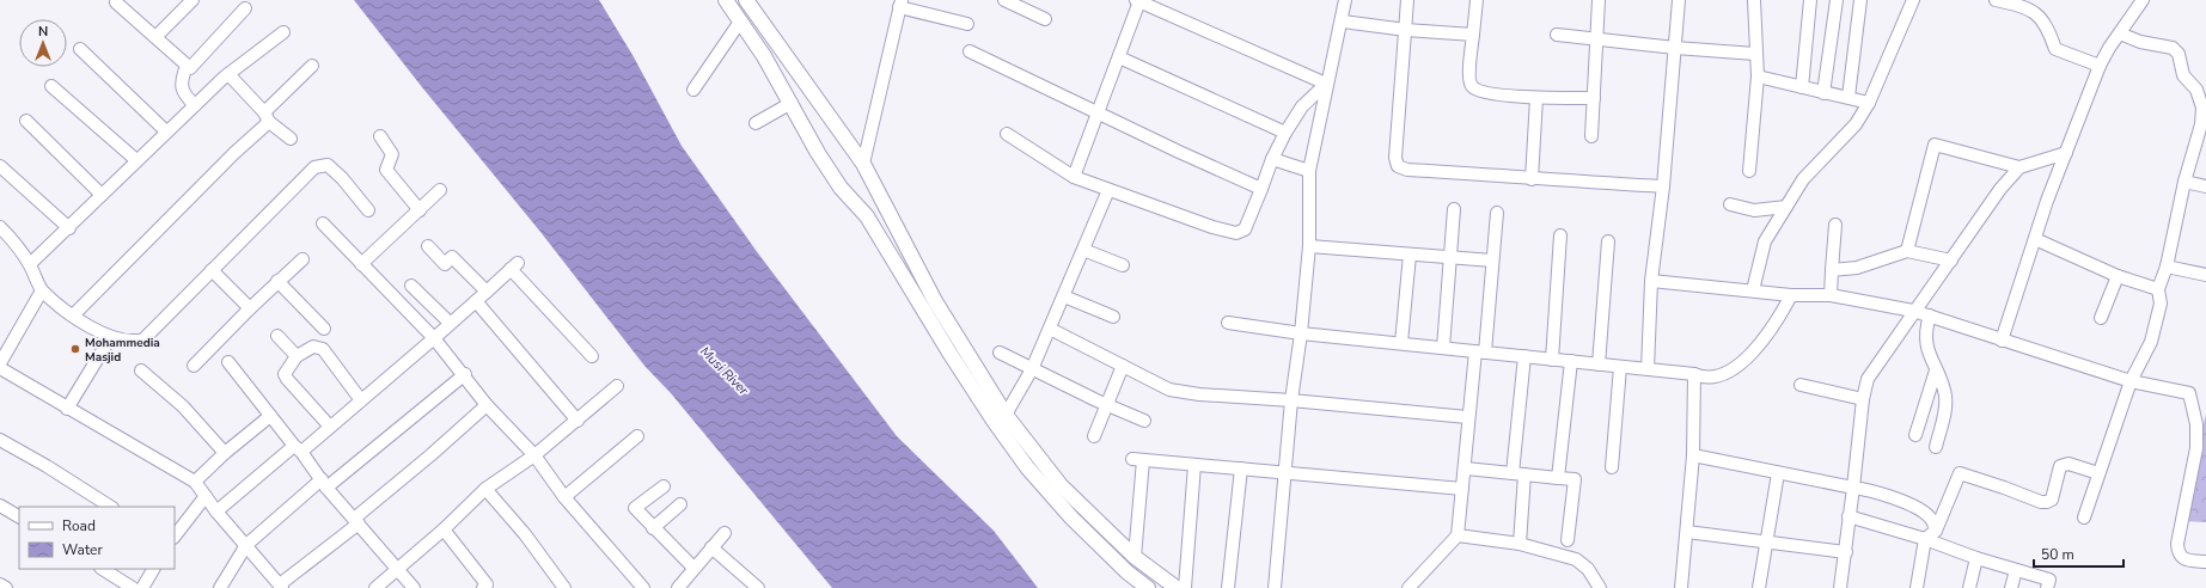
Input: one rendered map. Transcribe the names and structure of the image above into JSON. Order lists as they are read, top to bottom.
{
  "water": ["Musi River"],
  "places": ["Mohammedia Masjid"],
  "legend": ["Road", "Water"],
  "scale_bar": "50 m",
  "north": "top"
}
